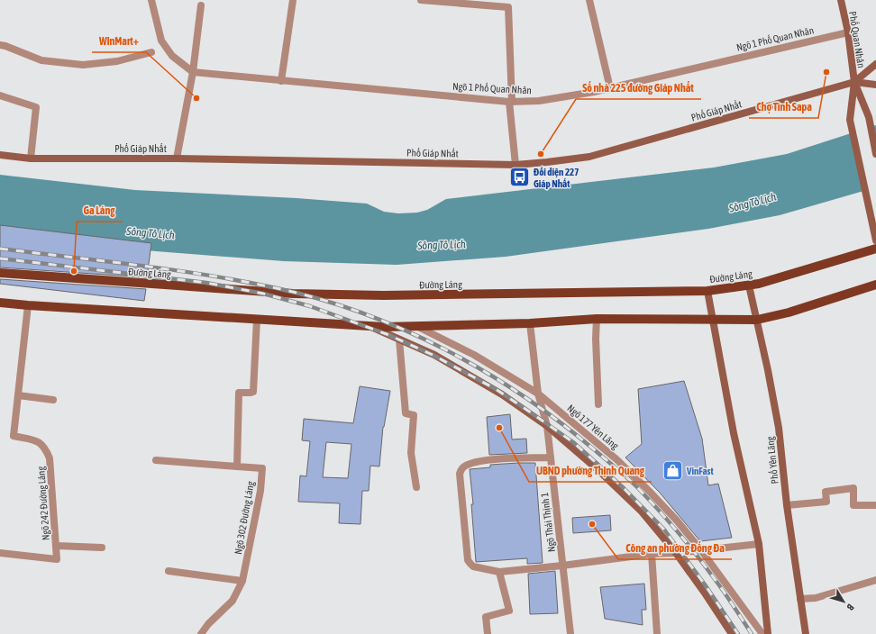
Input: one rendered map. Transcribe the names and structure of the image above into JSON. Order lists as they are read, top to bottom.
{
  "streets": {
    "main road": [
      "Phố Quan Nhân",
      "Phố Giáp Nhất",
      "Đường Láng",
      "Phố Yên Lãng"
    ],
    "street": [
      "Ngõ 1 Phố Quan Nhân",
      "Ngõ 177 Yên Lãng",
      "Ngõ 242 Đường Láng",
      "Ngõ 302 Đường Láng",
      "Ngõ Thái Thịnh 1"
    ]
  },
  "crossings": [
    ["Ngõ 1 Phố Quan Nhân", "Phố Quan Nhân"],
    ["Phố Quan Nhân", "Phố Giáp Nhất"],
    ["Đường Láng", "Phố Yên Lãng"],
    ["Ngõ 177 Yên Lãng", "Ngõ Thái Thịnh 1"]
  ],
  "water": ["Sông Tô Lịch"],
  "places": {
    "other": [
      "Chợ Tình Sapa",
      "WinMart+",
      "Số nhà 225 đường Giáp Nhất",
      "Ga Láng",
      "UBND phường Thịnh Quang",
      "Công an phường Đống Đa"
    ],
    "bus stop": ["Đối diện 227 Giáp Nhất"],
    "shop": ["VinFast"]
  },
  "north": "bottom right"
}
